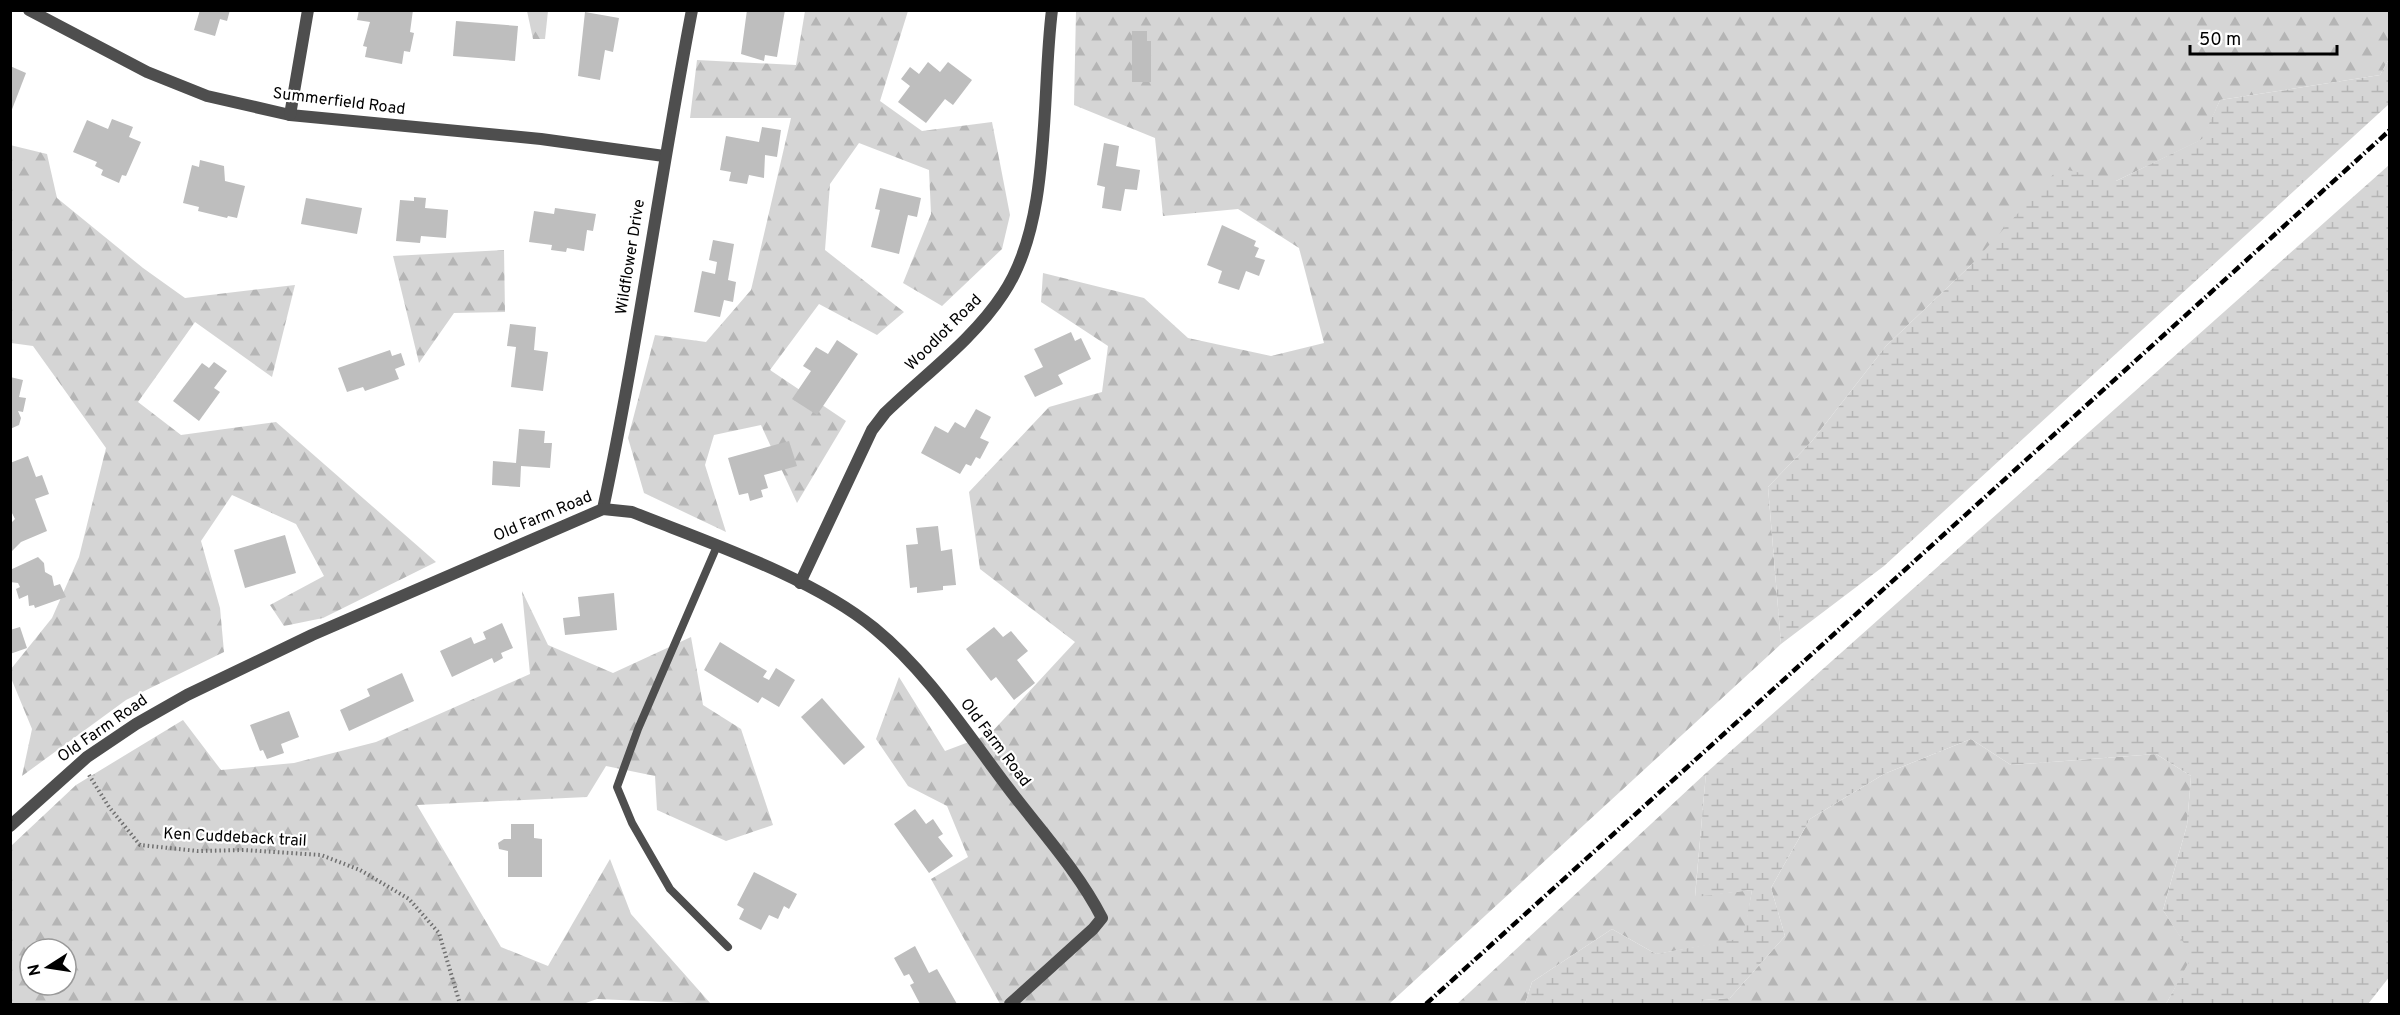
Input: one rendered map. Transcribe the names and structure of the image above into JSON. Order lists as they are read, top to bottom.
{
  "streets": {
    "street": [
      "Summerfield Road",
      "Wildflower Drive",
      "Woodlot Road",
      "Old Farm Road"
    ],
    "path": ["Ken Cuddeback trail"]
  },
  "crossings": [
    ["Summerfield Road", "Wildflower Drive"],
    ["Wildflower Drive", "Old Farm Road"],
    ["Woodlot Road", "Old Farm Road"],
    ["Old Farm Road", "Ken Cuddeback trail"]
  ],
  "scale_bar": "50 m",
  "north": "left"
}
